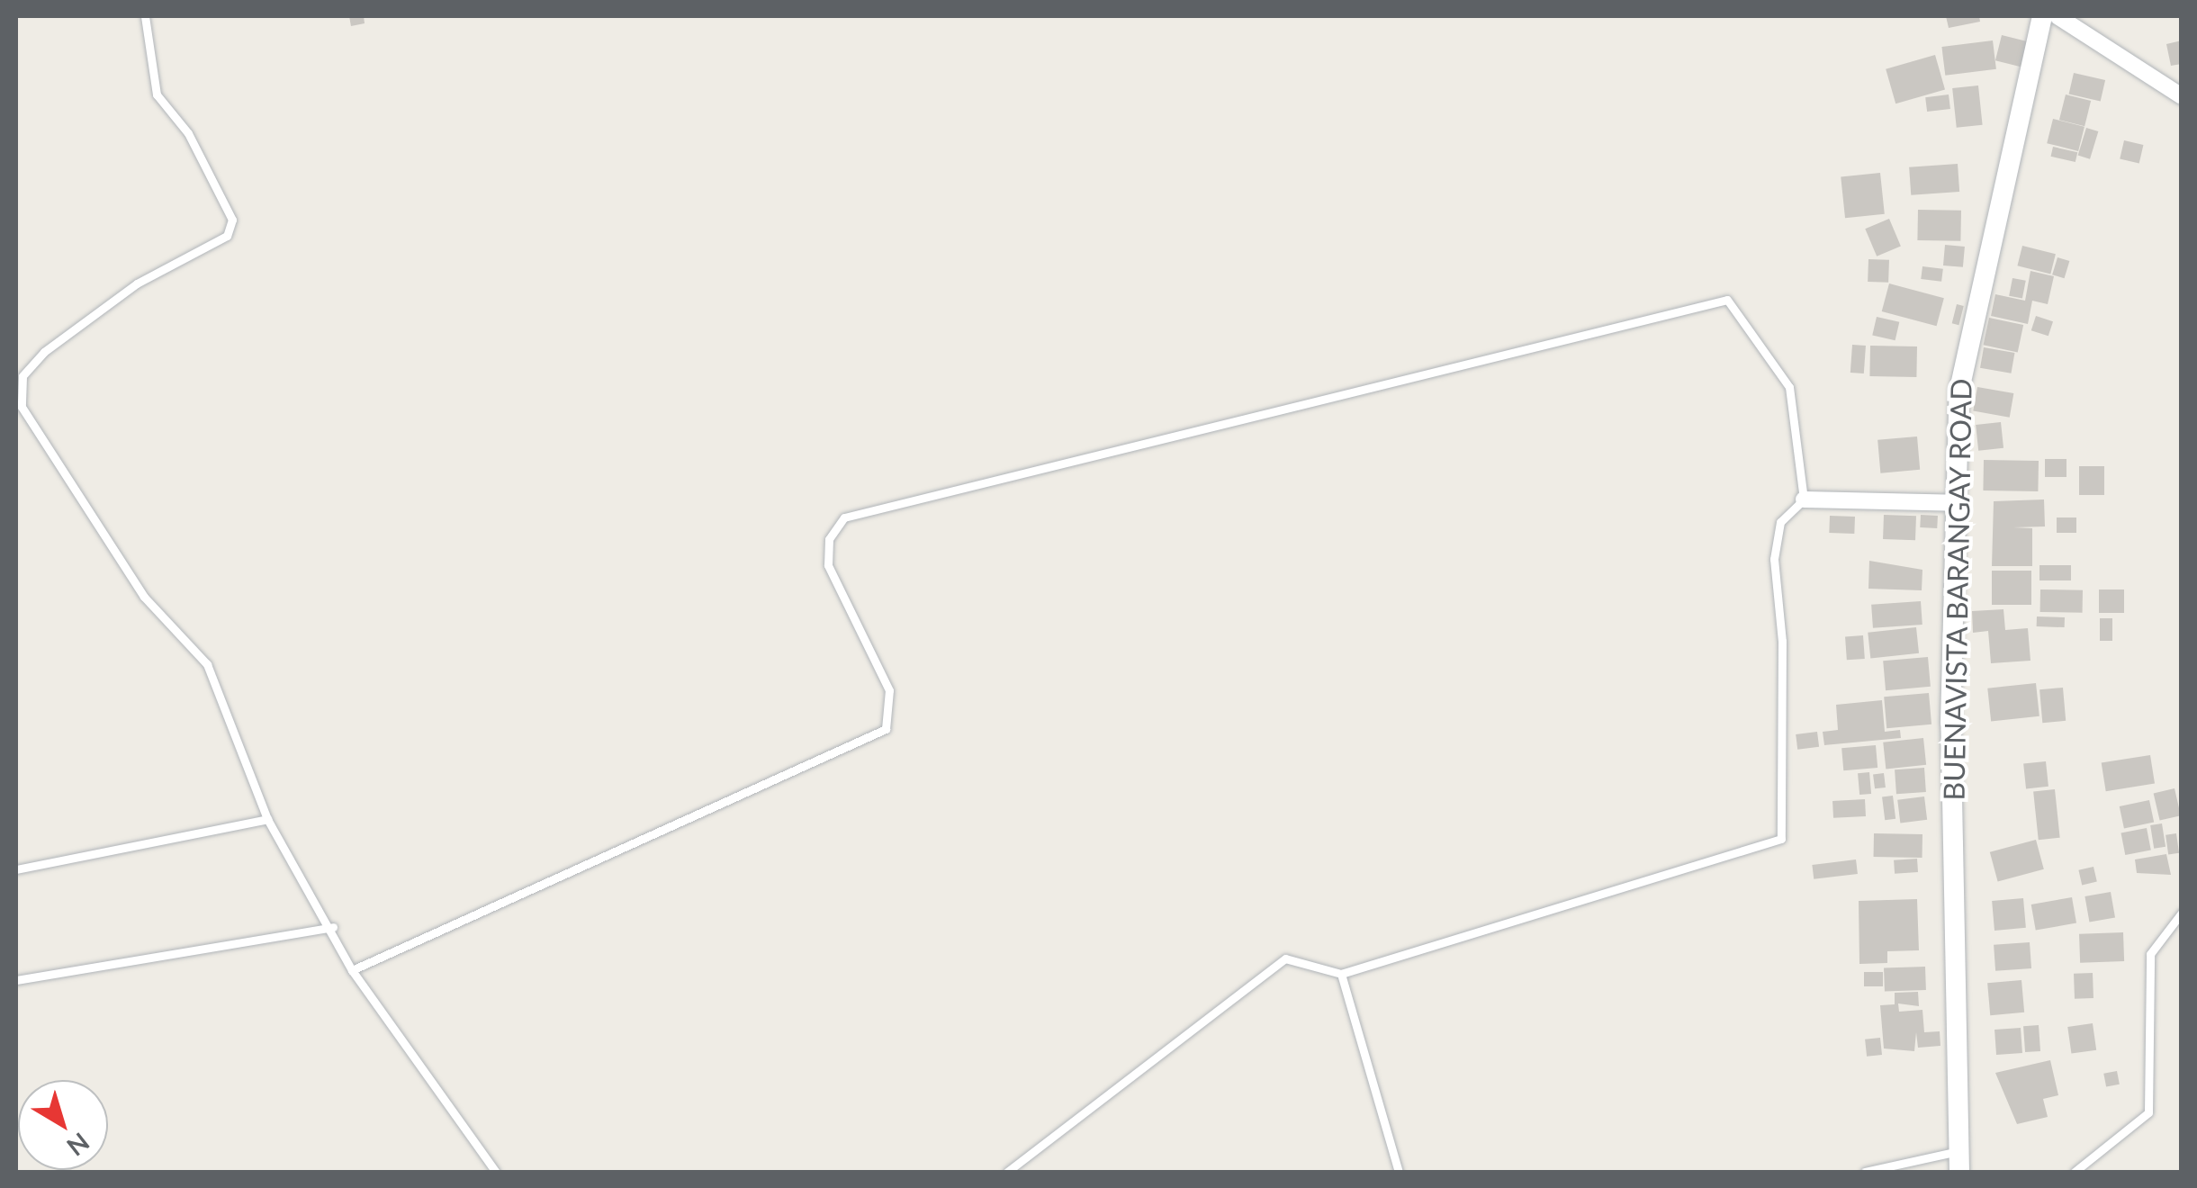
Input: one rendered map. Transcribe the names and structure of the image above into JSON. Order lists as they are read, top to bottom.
{
  "streets": {
    "street": ["BUENAVISTA BARANGAY ROAD"]
  },
  "north": "bottom right"
}
